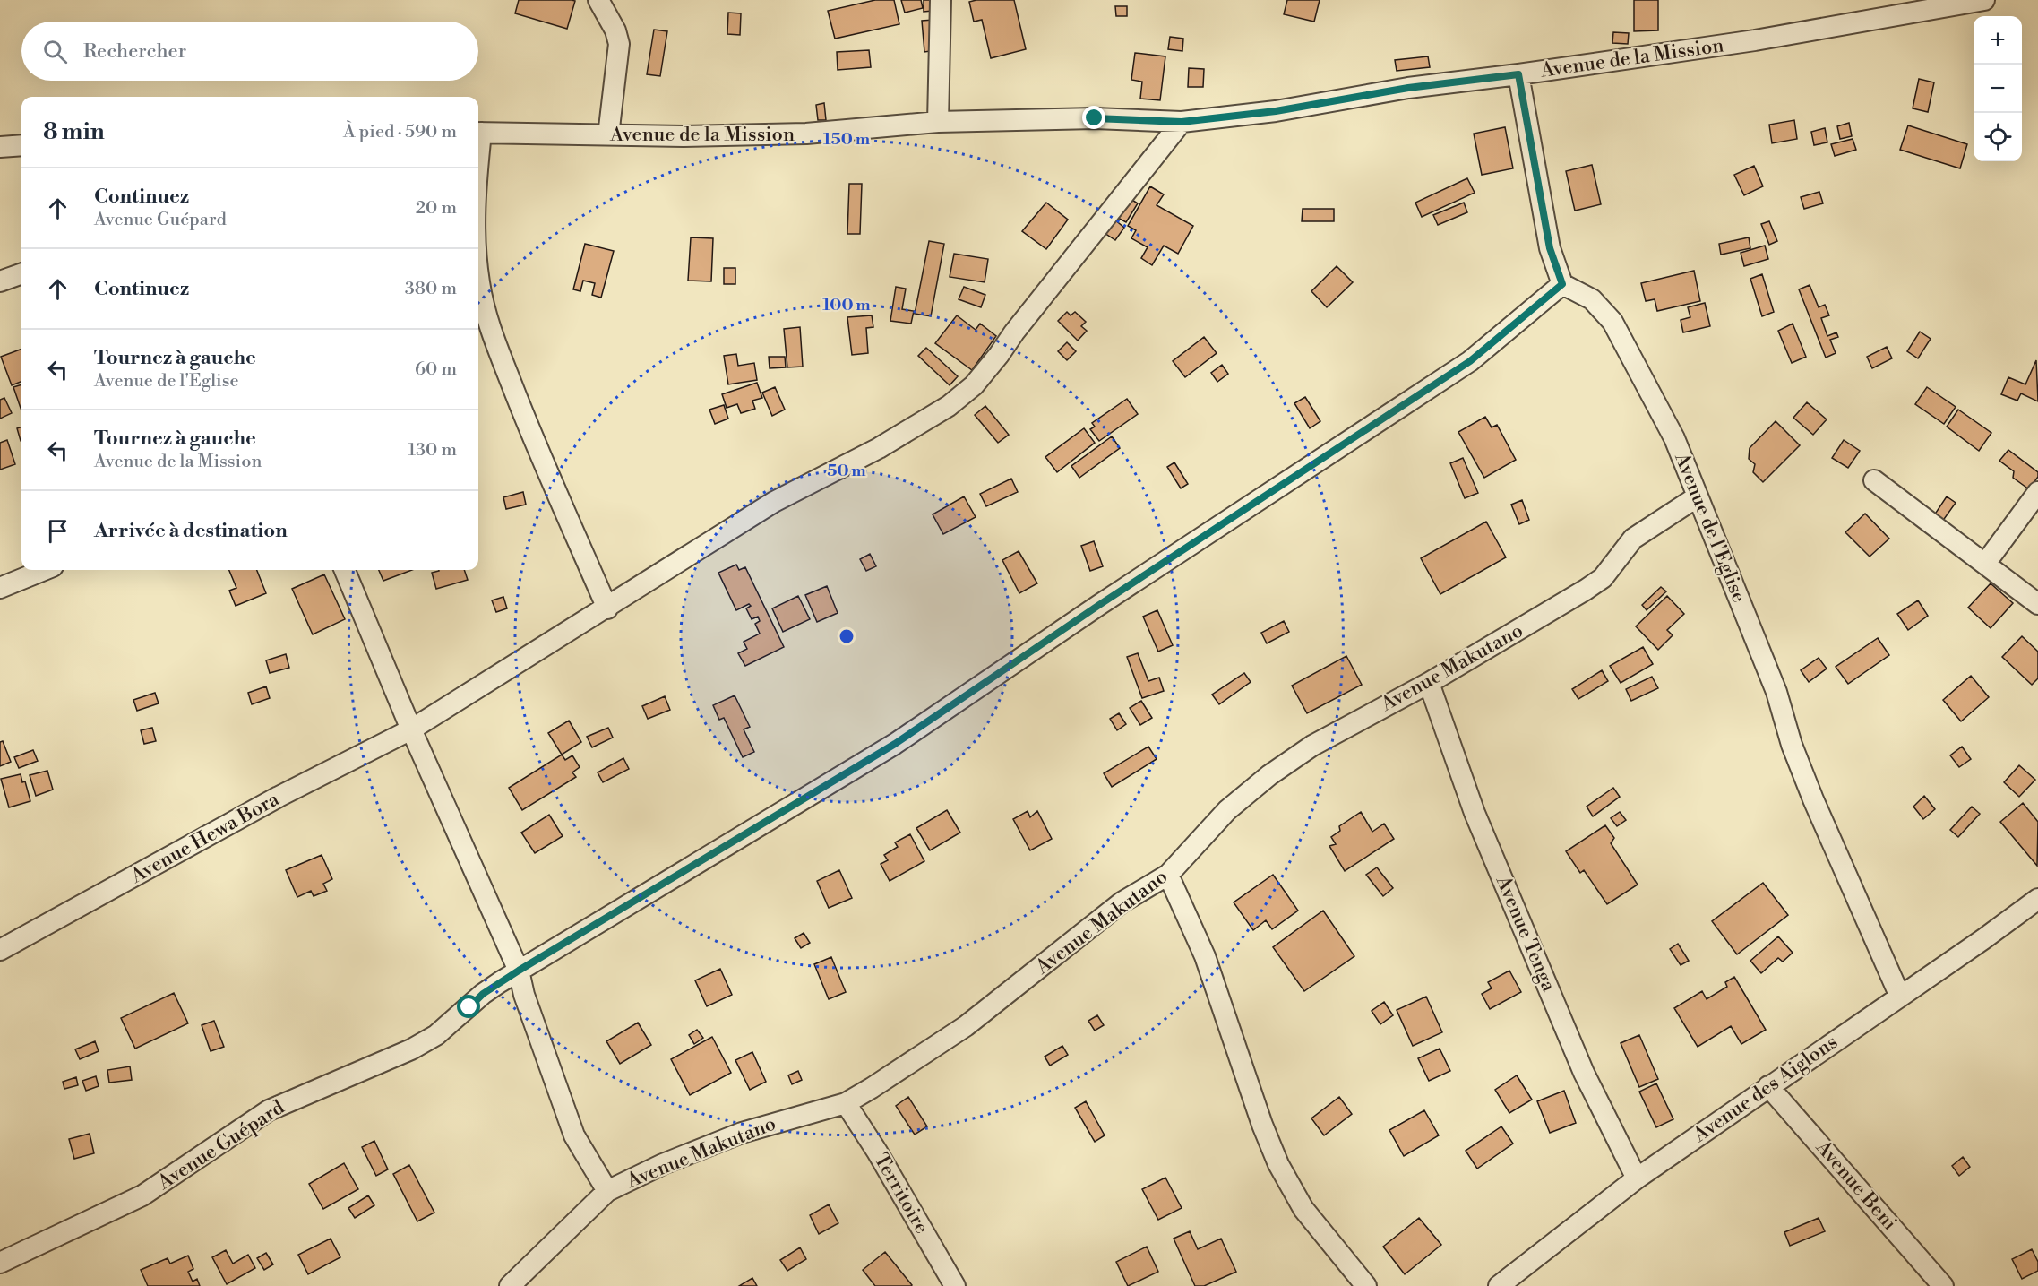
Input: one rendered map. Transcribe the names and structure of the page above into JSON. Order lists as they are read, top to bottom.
{
  "streets": {
    "street": [
      "Avenue de la Mission",
      "Avenue de l'Eglise",
      "Avenue Makutano",
      "Avenue Hewa Bora",
      "Avenue Tenga",
      "Avenue des Aiglons",
      "Avenue Guépard",
      "Avenue Beni",
      "Territoire"
    ]
  },
  "crossings": [
    ["Avenue de la Mission", "Avenue Hewa Bora"],
    ["Avenue de l'Eglise", "Avenue Makutano"],
    ["Avenue de l'Eglise", "Avenue des Aiglons"],
    ["Avenue de l'Eglise", "Avenue Guépard"],
    ["Avenue Makutano", "Avenue Tenga"],
    ["Avenue Makutano", "Territoire"],
    ["Avenue Tenga", "Avenue des Aiglons"],
    ["Avenue des Aiglons", "Avenue Beni"]
  ],
  "page": {
    "map_buttons": ["+", "−"],
    "search": "Rechercher",
    "heading": ["8 min", "À pied · 590 m"],
    "list": [
      ["Continuez", "Avenue Guépard", "20 m"],
      ["Continuez", "380 m"],
      ["Tournez à gauche", "Avenue de l'Eglise", "60 m"],
      ["Tournez à gauche", "Avenue de la Mission", "130 m"],
      "Arrivée à destination"
    ]
  },
  "rings": ["150 m", "100 m", "50 m"]
}
